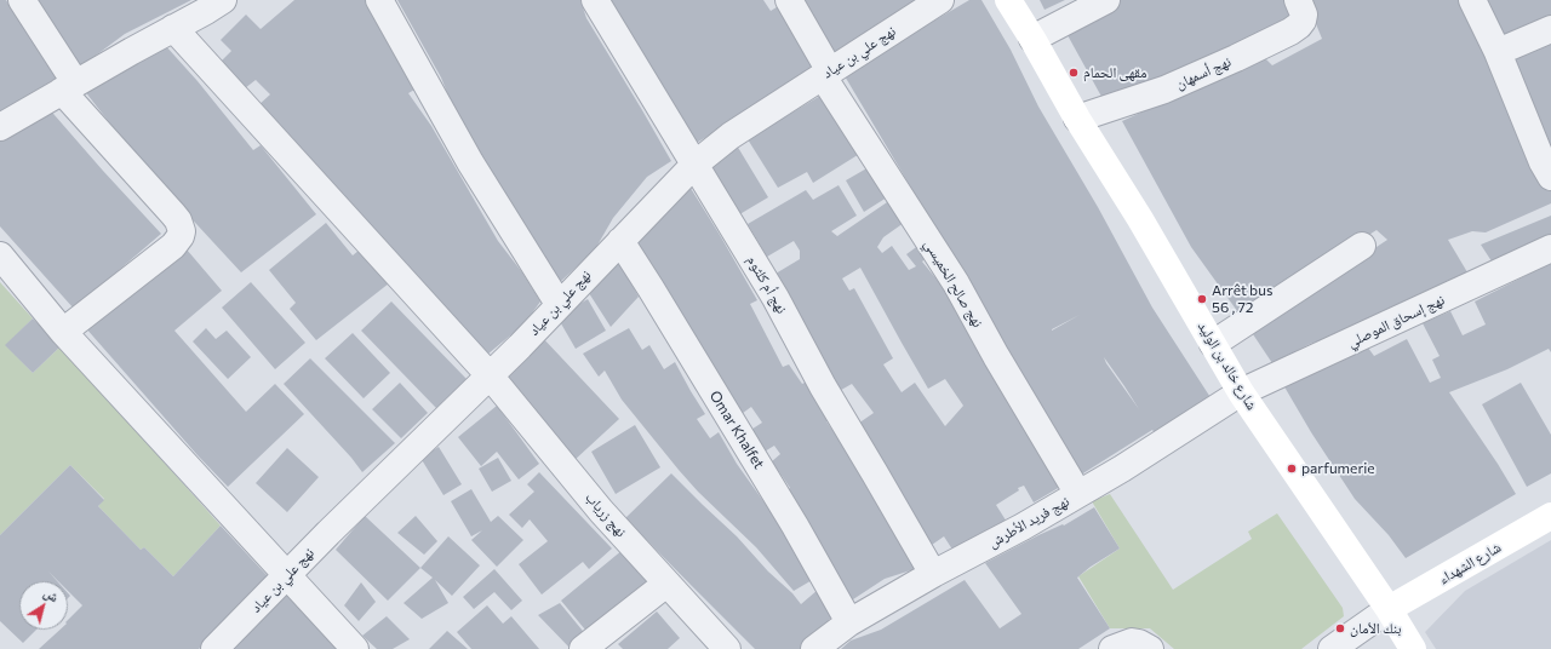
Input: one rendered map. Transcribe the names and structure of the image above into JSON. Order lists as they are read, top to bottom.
{
  "streets": {
    "street": [
      "نهج علي بن عياد",
      "نهج أسمهان",
      "نهج صالح الخميسي",
      "نهج أم كلثوم",
      "نهج إسحاق الموصلي",
      "شارع خالد بن الوليد",
      "Omar Khalfet",
      "نهج زرياب",
      "نهج فريد الأطرش",
      "شارع الشهداء"
    ]
  },
  "crossings": [
    ["نهج علي بن عياد", "نهج صالح الخميسي"],
    ["نهج علي بن عياد", "نهج أم كلثوم"],
    ["نهج علي بن عياد", "Omar Khalfet"],
    ["نهج علي بن عياد", "نهج زرياب"],
    ["نهج أسمهان", "شارع خالد بن الوليد"],
    ["نهج صالح الخميسي", "نهج فريد الأطرش"],
    ["نهج أم كلثوم", "نهج فريد الأطرش"],
    ["نهج إسحاق الموصلي", "شارع خالد بن الوليد"],
    ["نهج إسحاق الموصلي", "نهج فريد الأطرش"],
    ["شارع خالد بن الوليد", "نهج فريد الأطرش"],
    ["شارع خالد بن الوليد", "شارع الشهداء"],
    ["Omar Khalfet", "نهج فريد الأطرش"]
  ],
  "places": [
    "مقهى الحمام",
    "Arrêt bus 56 , 72",
    "parfumerie",
    "بنك الأمان"
  ],
  "north": "top right"
}
